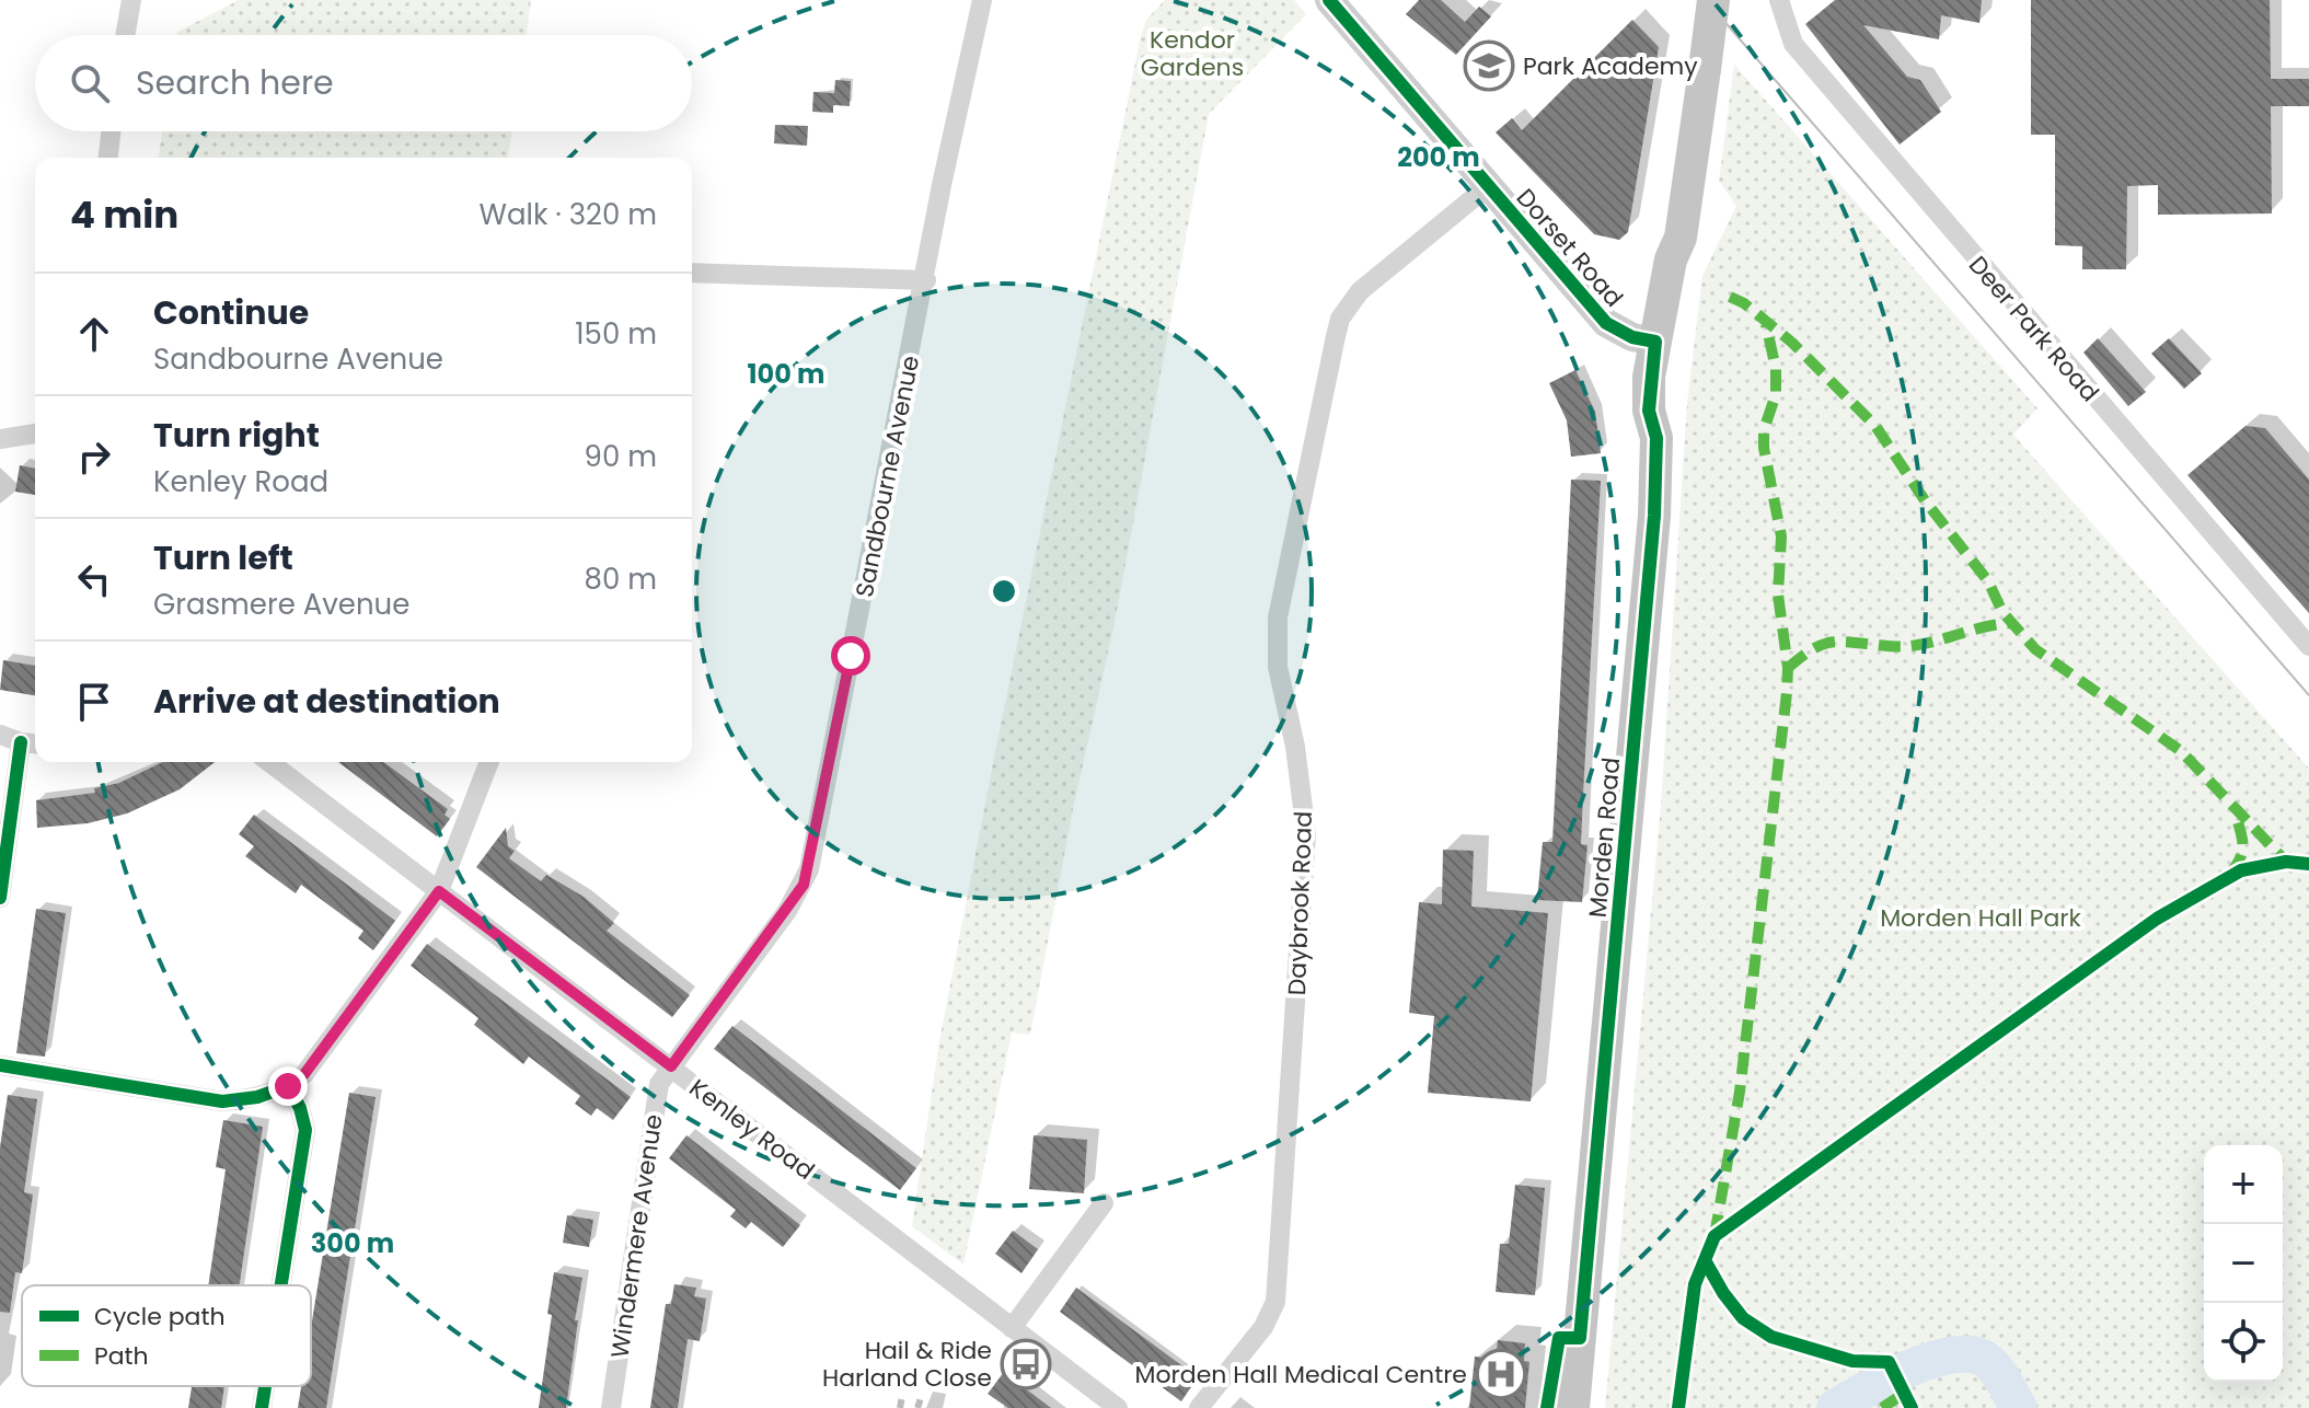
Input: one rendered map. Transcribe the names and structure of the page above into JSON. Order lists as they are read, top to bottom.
{
  "streets": {
    "highway": ["Morden Road"],
    "main road": ["Dorset Road"],
    "street": [
      "Deer Park Road",
      "Sandbourne Avenue",
      "Daybrook Road",
      "Kenley Road",
      "Windermere Avenue"
    ]
  },
  "crossings": [
    ["Dorset Road", "Morden Road"],
    ["Dorset Road", "Daybrook Road"],
    ["Sandbourne Avenue", "Kenley Road"],
    ["Sandbourne Avenue", "Windermere Avenue"],
    ["Kenley Road", "Windermere Avenue"]
  ],
  "parks": ["Kendor Gardens", "Morden Hall Park"],
  "places": {
    "school or university": ["Park Academy"],
    "bus stop": ["Hail & Ride Harland Close"],
    "hospital": ["Morden Hall Medical Centre"]
  },
  "legend": ["Cycle path", "Path"],
  "page": {
    "search": "Search here",
    "heading": ["4 min", "Walk · 320 m"],
    "list": [
      ["Continue", "Sandbourne Avenue", "150 m"],
      ["Turn right", "Kenley Road", "90 m"],
      ["Turn left", "Grasmere Avenue", "80 m"],
      "Arrive at destination"
    ],
    "map_buttons": ["+", "−"]
  },
  "rings": ["200 m", "100 m", "300 m"]
}
